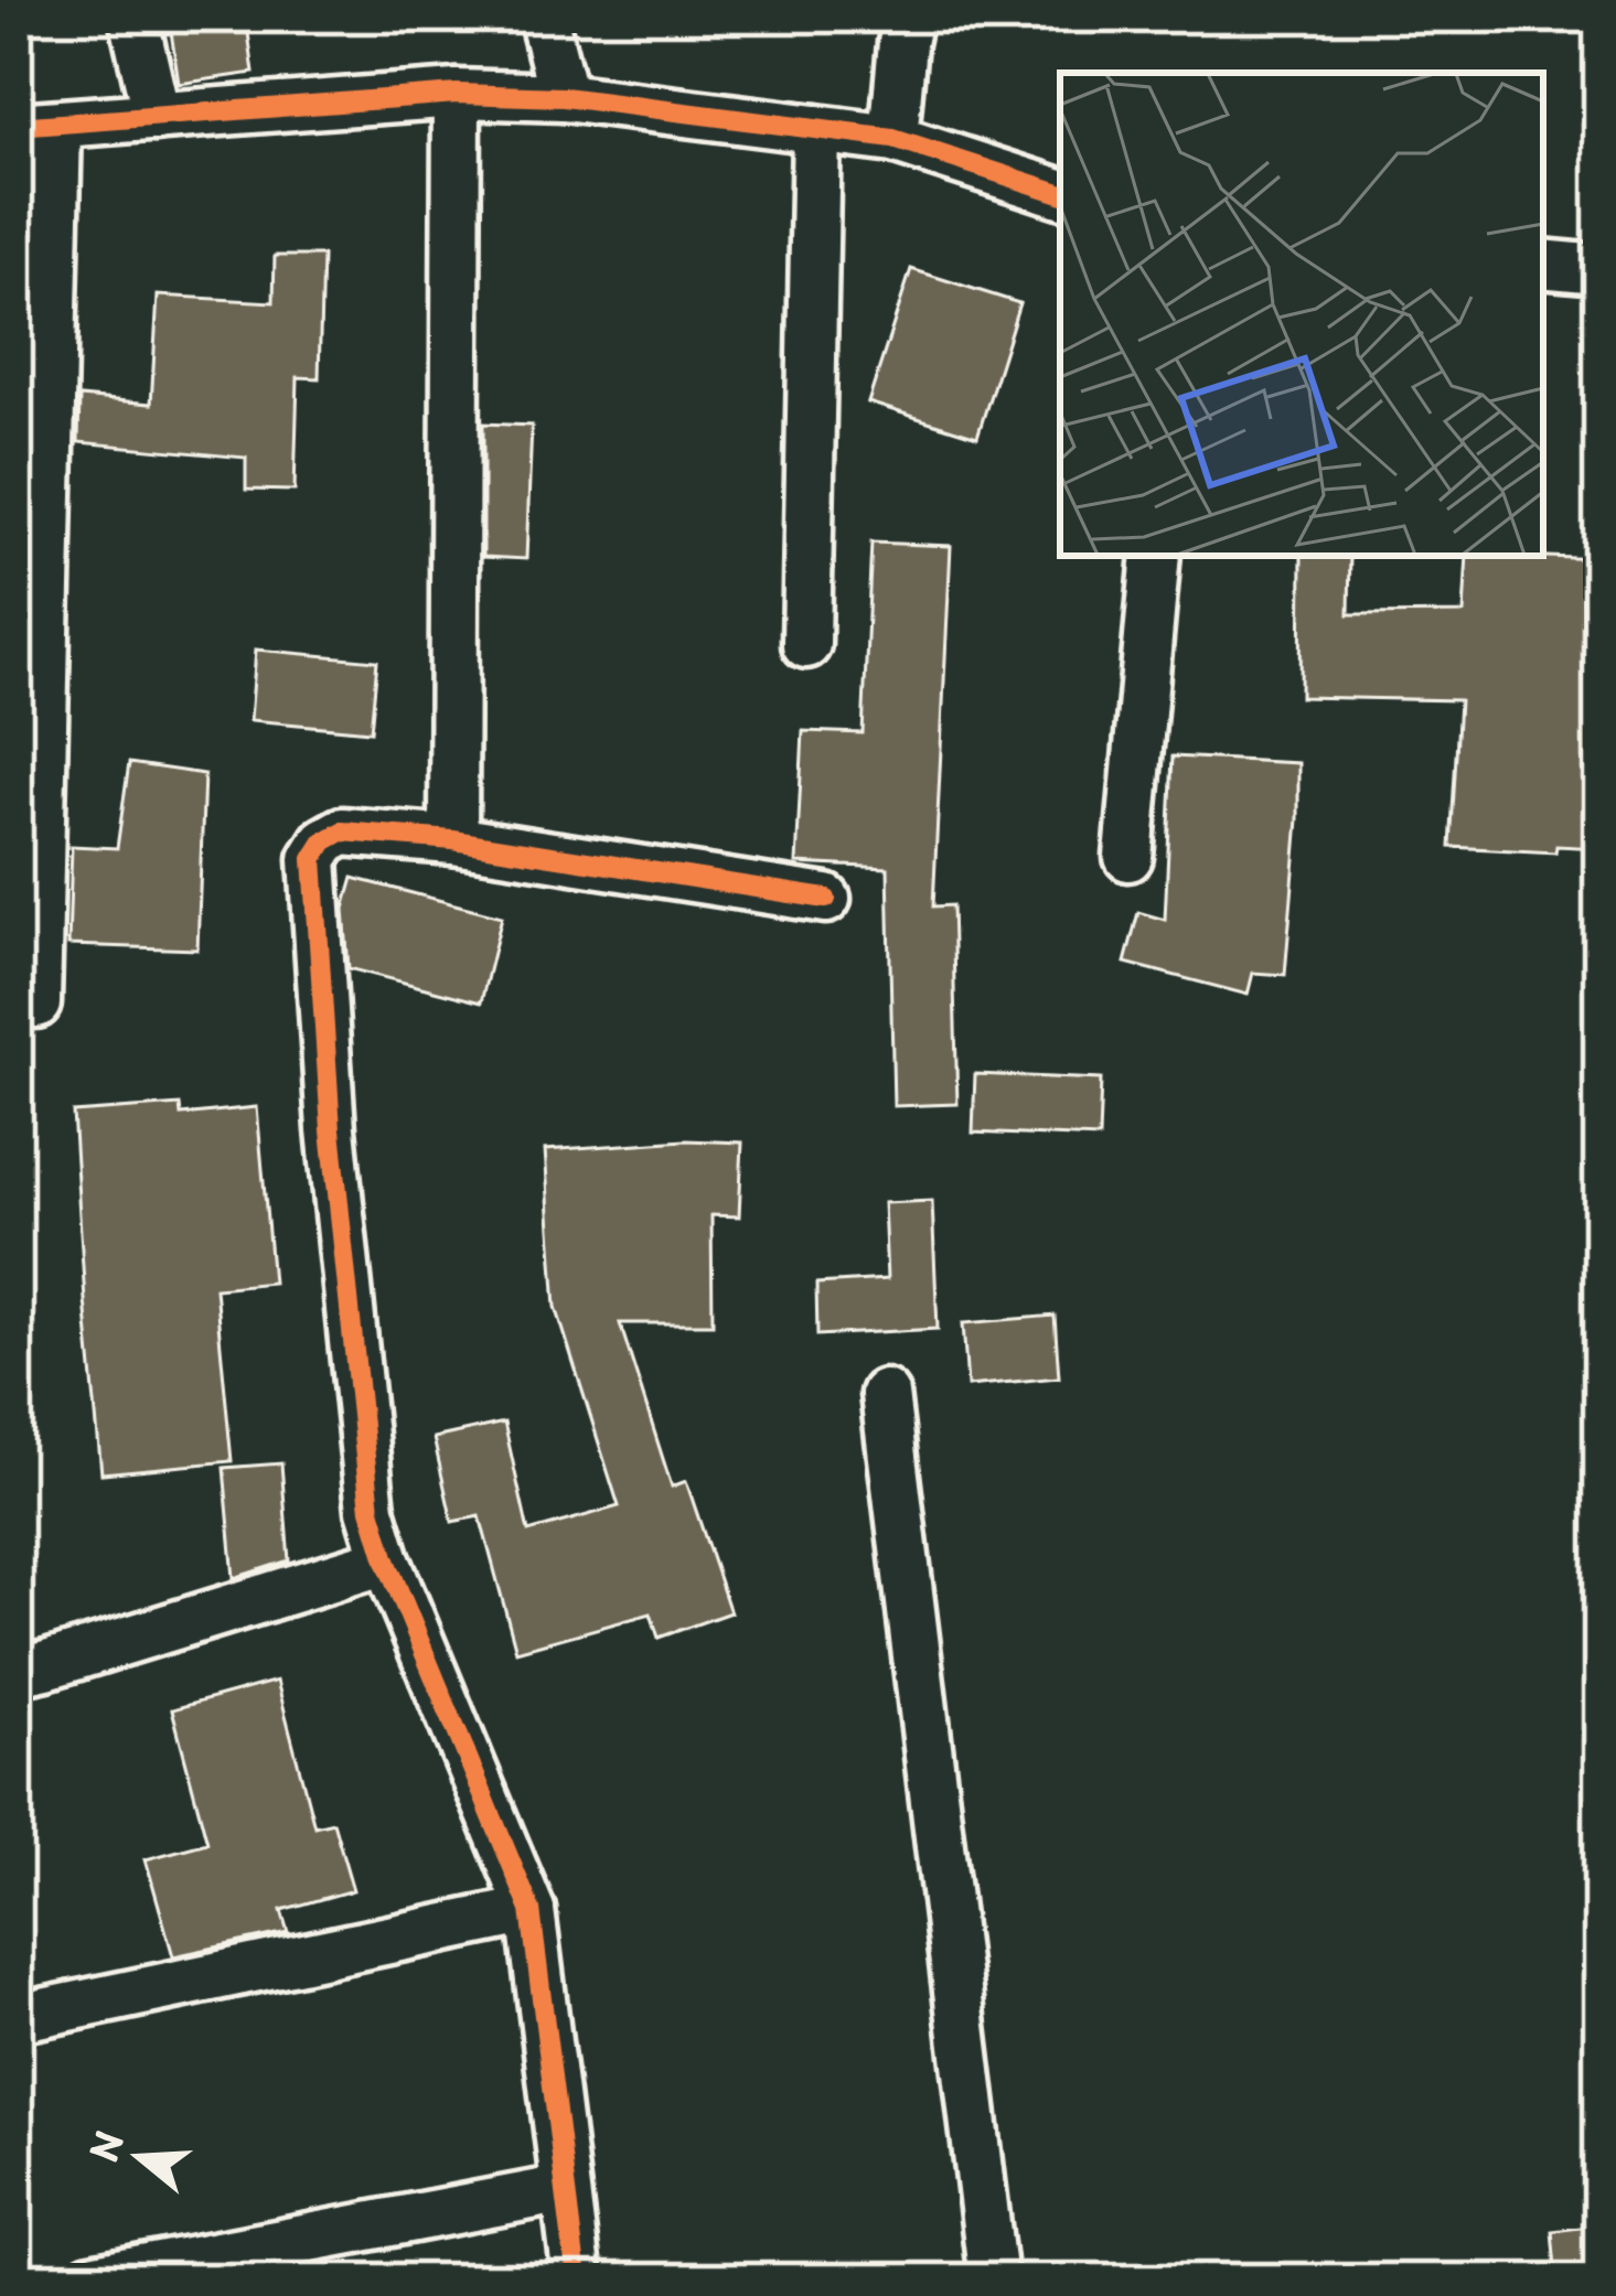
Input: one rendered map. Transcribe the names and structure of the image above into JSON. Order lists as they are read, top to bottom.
{
  "north": "left"
}
